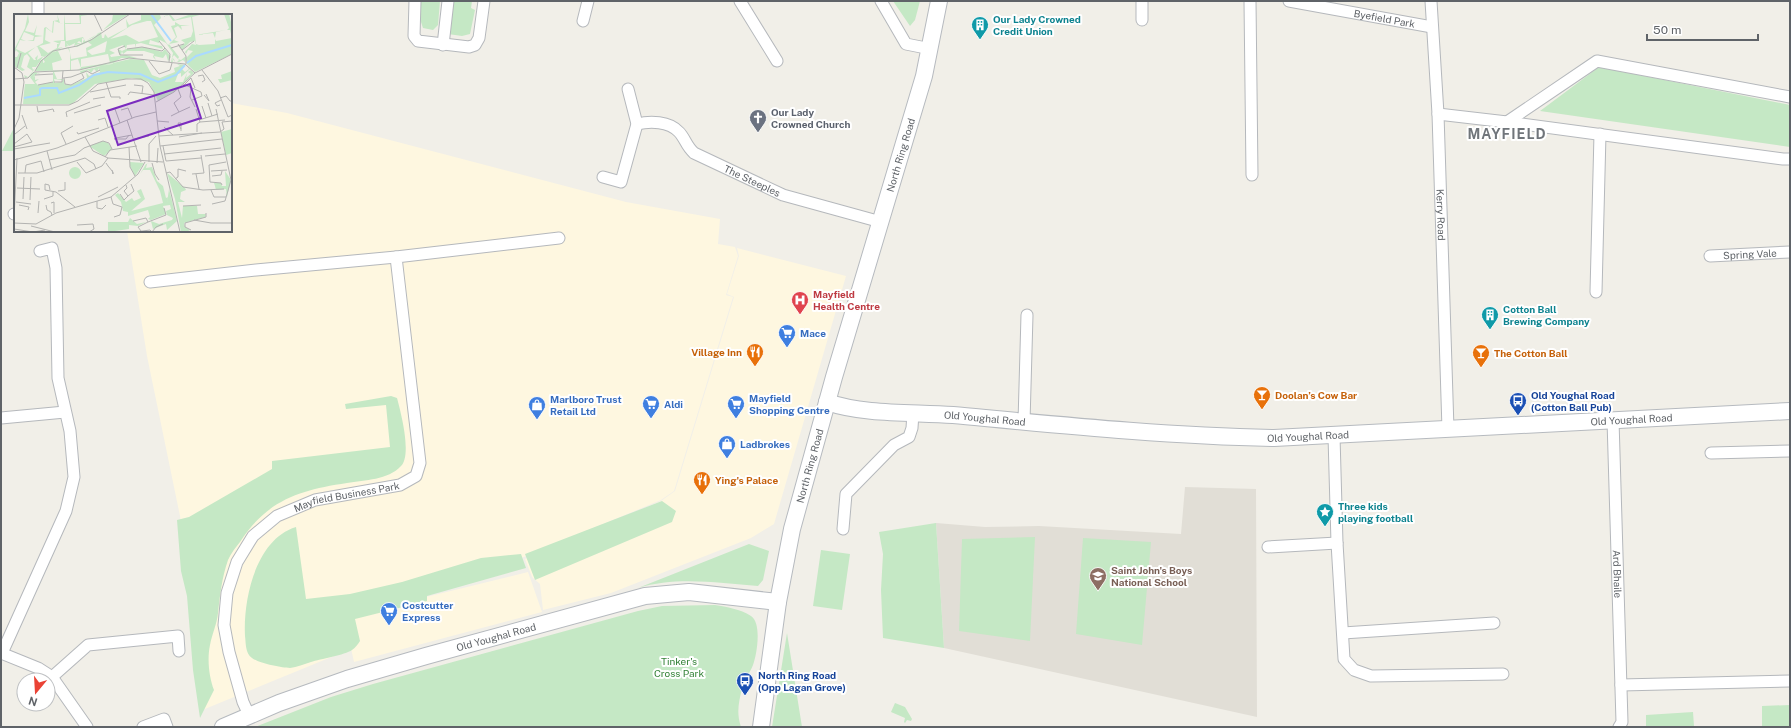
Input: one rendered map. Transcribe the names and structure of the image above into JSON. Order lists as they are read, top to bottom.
{
  "streets": {
    "main road": ["North Ring Road", "Old Youghal Road"],
    "street": [
      "Byefield Park",
      "The Steeples",
      "Kerry Road",
      "Spring Vale",
      "Mayfield Business Park",
      "Ard Bhaile"
    ]
  },
  "crossings": [
    ["Byefield Park", "Kerry Road"],
    ["North Ring Road", "The Steeples"],
    ["North Ring Road", "Old Youghal Road"],
    ["Kerry Road", "Old Youghal Road"],
    ["Old Youghal Road", "Mayfield Business Park"],
    ["Old Youghal Road", "Ard Bhaile"]
  ],
  "districts": ["MAYFIELD"],
  "parks": ["Tinker's Cross Park"],
  "places": {
    "building": ["Our Lady Crowned Credit Union", "Cotton Ball Brewing Company"],
    "church": ["Our Lady Crowned Church"],
    "hospital": ["Mayfield Health Centre"],
    "supermarket": [
      "Mace",
      "Aldi",
      "Mayfield Shopping Centre",
      "Costcutter Express"
    ],
    "restaurant": ["Village Inn", "Ying's Palace"],
    "bar": ["The Cotton Ball", "Doolan’s Cow Bar"],
    "bus stop": ["Old Youghal Road (Cotton Ball Pub)", "North Ring Road (Opp Lagan Grove)"],
    "shop": ["Marlboro Trust Retail Ltd", "Ladbrokes"],
    "place": ["Three kids playing football"],
    "school or university": ["Saint John's Boys National School"]
  },
  "scale_bar": "50 m",
  "north": "bottom"
}
